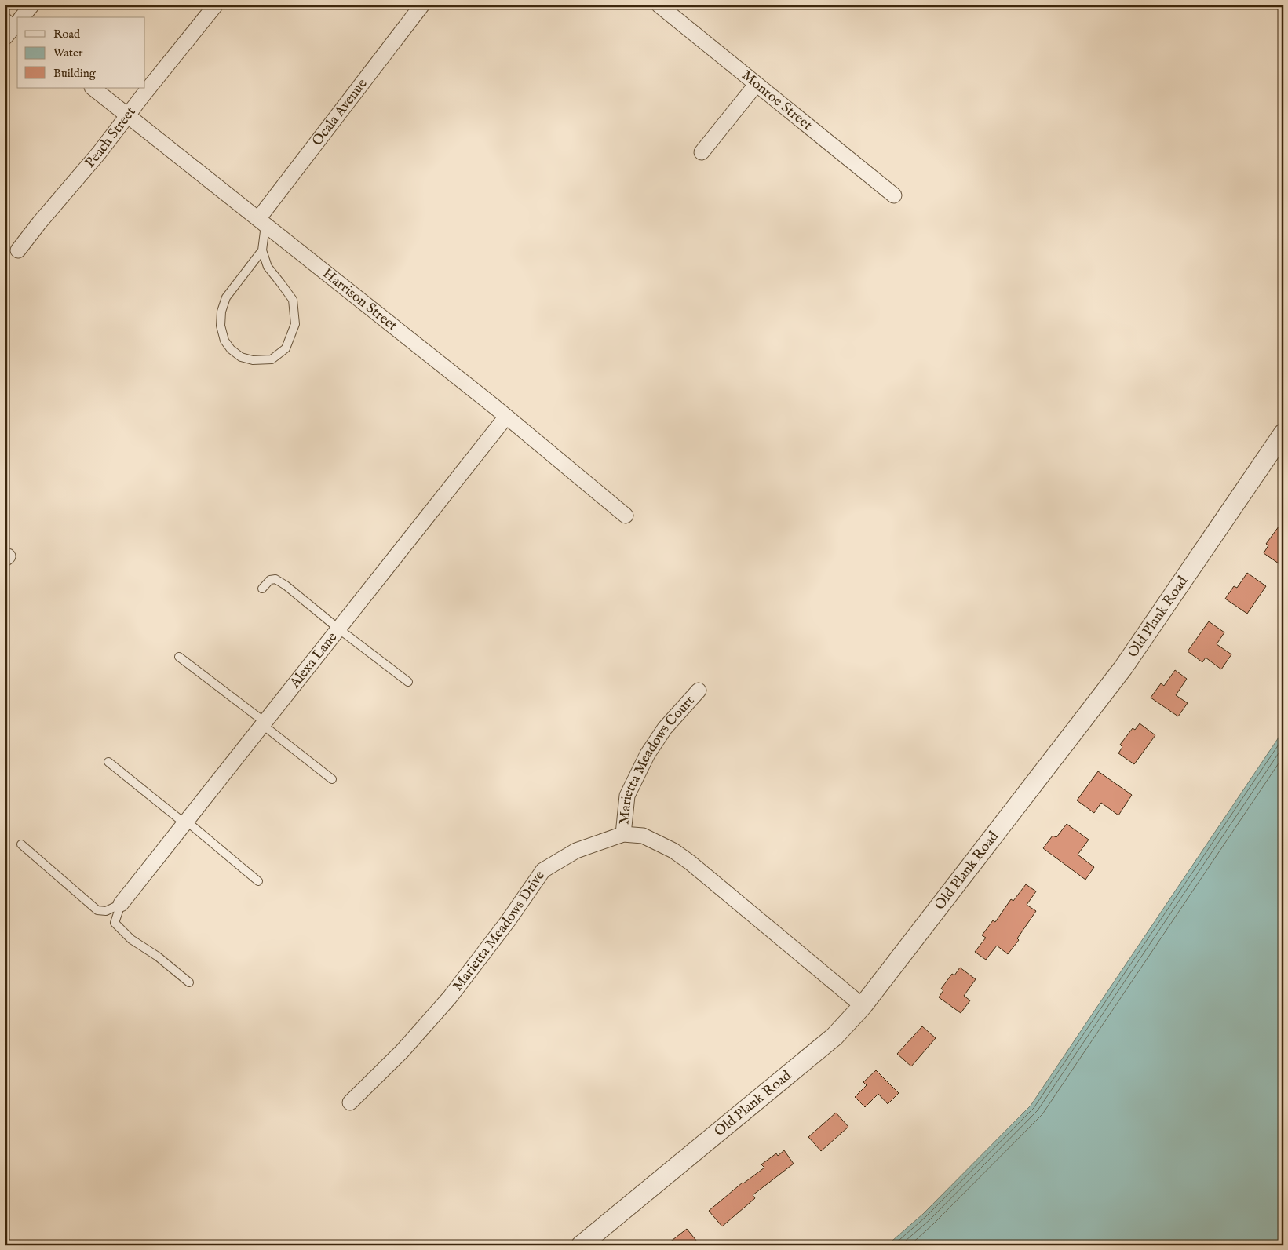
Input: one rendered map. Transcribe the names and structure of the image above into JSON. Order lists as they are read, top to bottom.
{
  "streets": {
    "street": [
      "Monroe Street",
      "Ocala Avenue",
      "Peach Street",
      "Harrison Street",
      "Old Plank Road",
      "Alexa Lane",
      "Marietta Meadows Court",
      "Marietta Meadows Drive"
    ]
  },
  "crossings": [
    ["Ocala Avenue", "Harrison Street"],
    ["Peach Street", "Harrison Street"],
    ["Harrison Street", "Alexa Lane"],
    ["Old Plank Road", "Marietta Meadows Drive"],
    ["Marietta Meadows Court", "Marietta Meadows Drive"]
  ],
  "legend": ["Road", "Water", "Building"]
}
